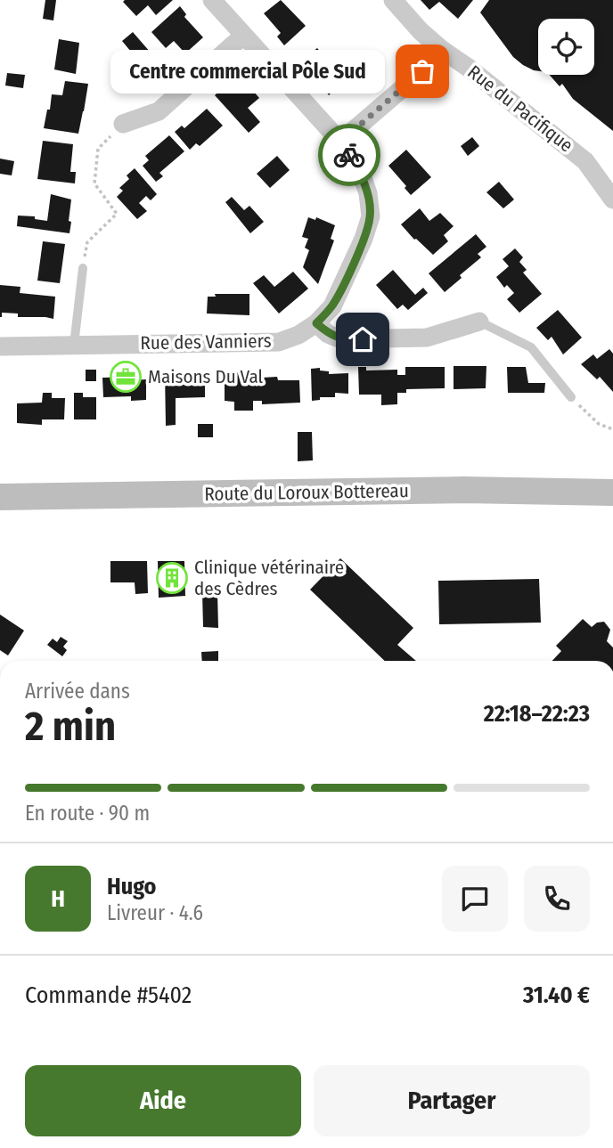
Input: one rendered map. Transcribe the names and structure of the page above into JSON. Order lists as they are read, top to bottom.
{
  "streets": {
    "main road": ["Route du Loroux Bottereau"],
    "street": ["Rue du Pacifique", "Rue des Vanniers"]
  },
  "places": {
    "other": ["Centre commercial Pôle Sud"],
    "office": ["Maisons Du Val"],
    "building": ["Clinique vétérinaire des Cèdres"]
  },
  "page": {
    "bubble": "Centre commercial Pôle Sud",
    "heading": ["2 min", "Arrivée dans", "22:18–22:23"],
    "panel": [
      "Hugo",
      "Livreur · 4.6",
      "Commande #5402",
      "31.40 €"
    ],
    "bar": "En route · 90 m",
    "round": "H",
    "buttons": ["Aide", "Partager"]
  }
}
